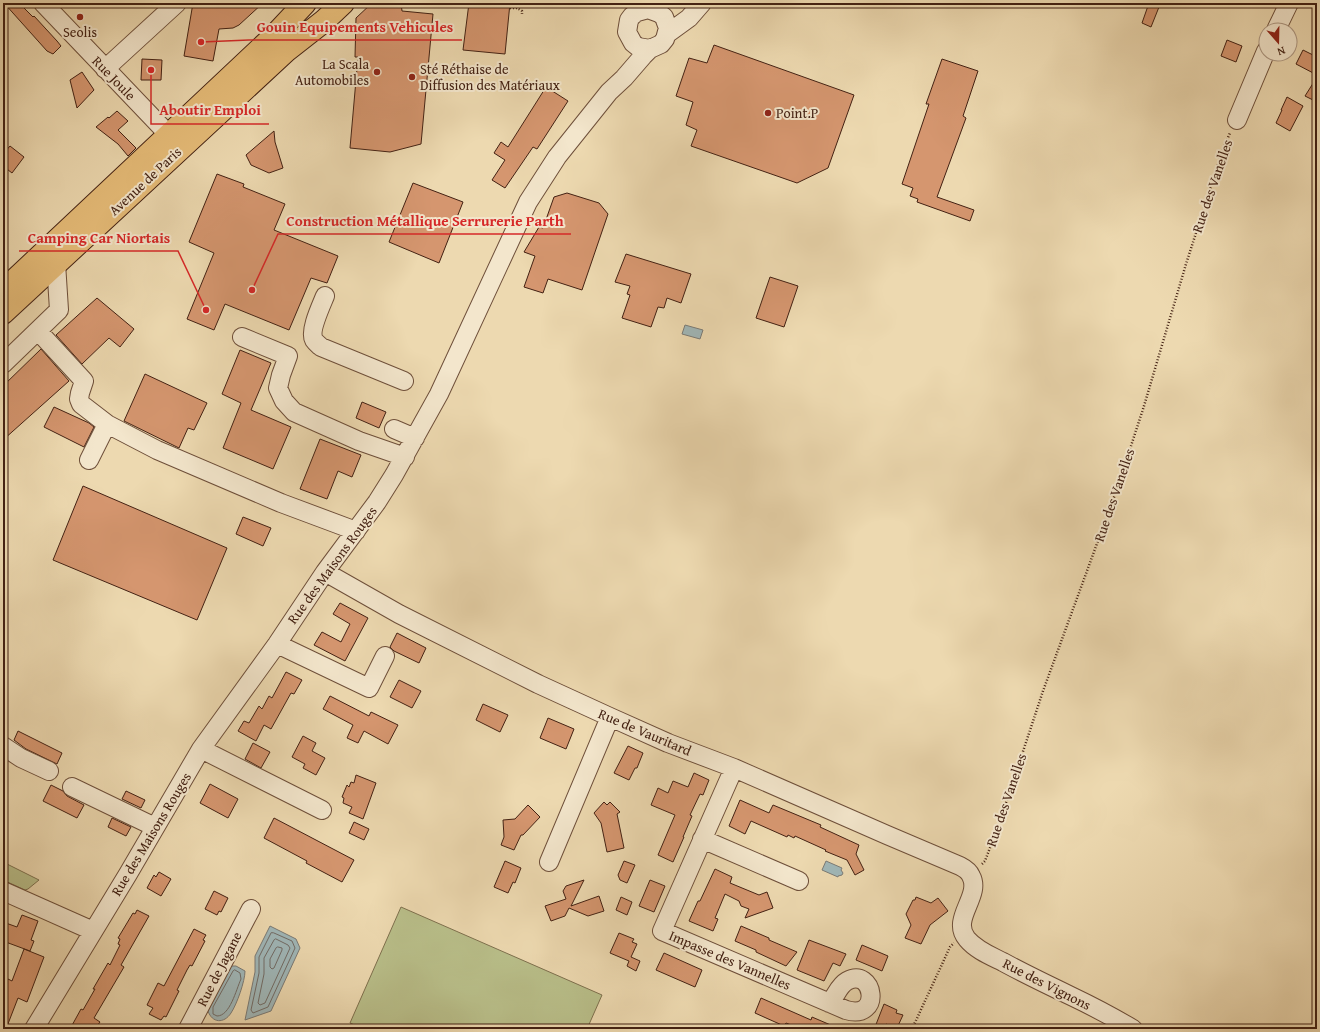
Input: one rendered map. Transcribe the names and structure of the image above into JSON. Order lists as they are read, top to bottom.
{
  "streets": {
    "main road": ["Avenue de Paris"],
    "street": [
      "Rue Joule",
      "Rue des Maisons Rouges",
      "Rue de Vauritard",
      "Impasse des Vannelles",
      "Rue de Jagane",
      "Rue des Vignons"
    ],
    "path": ["Rue des Vanelles"]
  },
  "crossings": [
    ["Rue Joule", "Avenue de Paris"],
    ["Rue des Vanelles", "Rue de Vauritard"],
    ["Rue des Maisons Rouges", "Rue de Vauritard"],
    ["Rue de Vauritard", "Impasse des Vannelles"]
  ],
  "places": [
    "Seolis",
    "Gouin Equipements Vehicules",
    "Aboutir Emploi",
    "La Scala Automobiles",
    "Sté Réthaise de Diffusion des Matériaux",
    "Point.P",
    "Construction Métallique Serrurerie Parth",
    "Camping Car Niortais"
  ],
  "north": "bottom"
}
